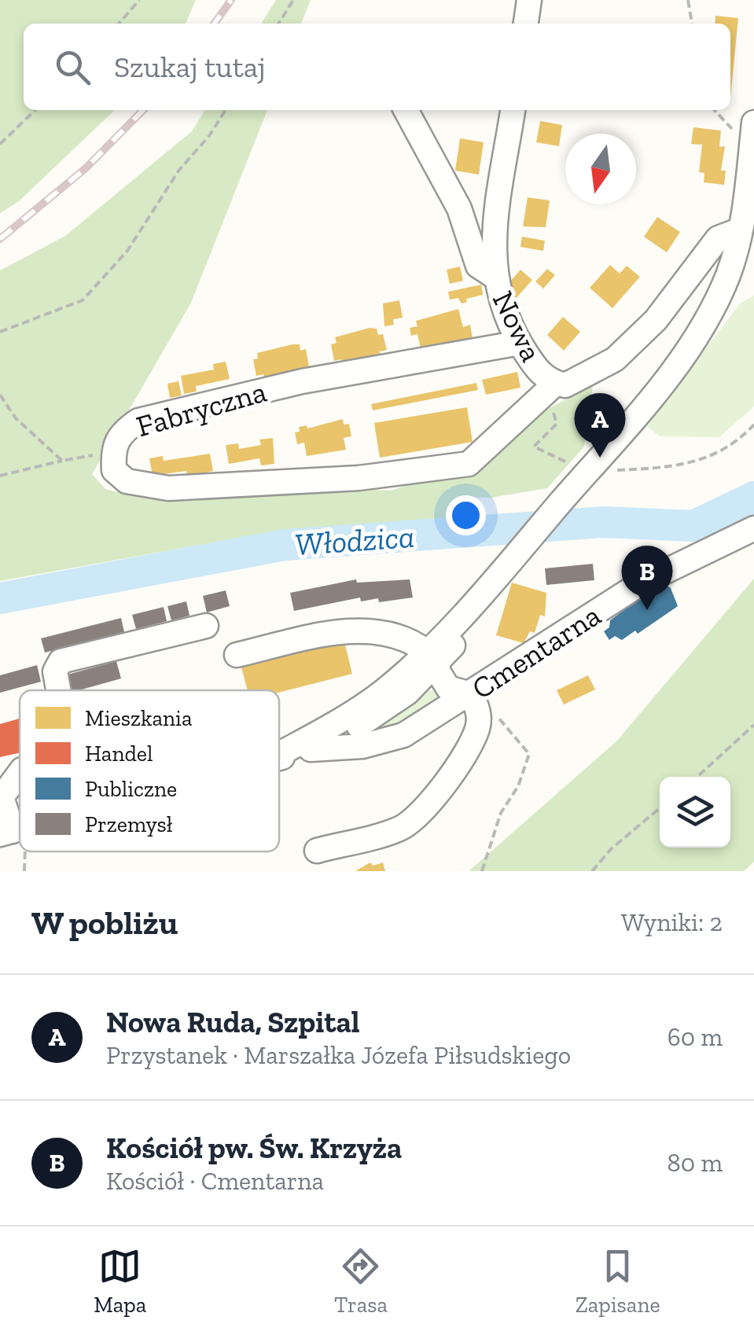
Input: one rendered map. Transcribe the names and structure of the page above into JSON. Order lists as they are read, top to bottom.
{
  "streets": {
    "street": ["Nowa", "Fabryczna", "Cmentarna"]
  },
  "crossings": [
    ["Nowa", "Fabryczna"]
  ],
  "water": ["Włodzica"],
  "legend": [
    "Mieszkania",
    "Handel",
    "Publiczne",
    "Przemysł"
  ],
  "north": "bottom",
  "page": {
    "search": "Szukaj tutaj",
    "pins": ["A", "B"],
    "heading": ["W pobliżu", "Wyniki: 2"],
    "list": [
      {
        "mark": "A",
        "name": "Nowa Ruda, Szpital",
        "note": "Przystanek · Marszałka Józefa Piłsudskiego",
        "value": "60 m"
      },
      {
        "mark": "B",
        "name": "Kościół pw. Św. Krzyża",
        "note": "Kościół · Cmentarna",
        "value": "80 m"
      }
    ],
    "nav": ["Mapa", "Trasa", "Zapisane"]
  }
}
